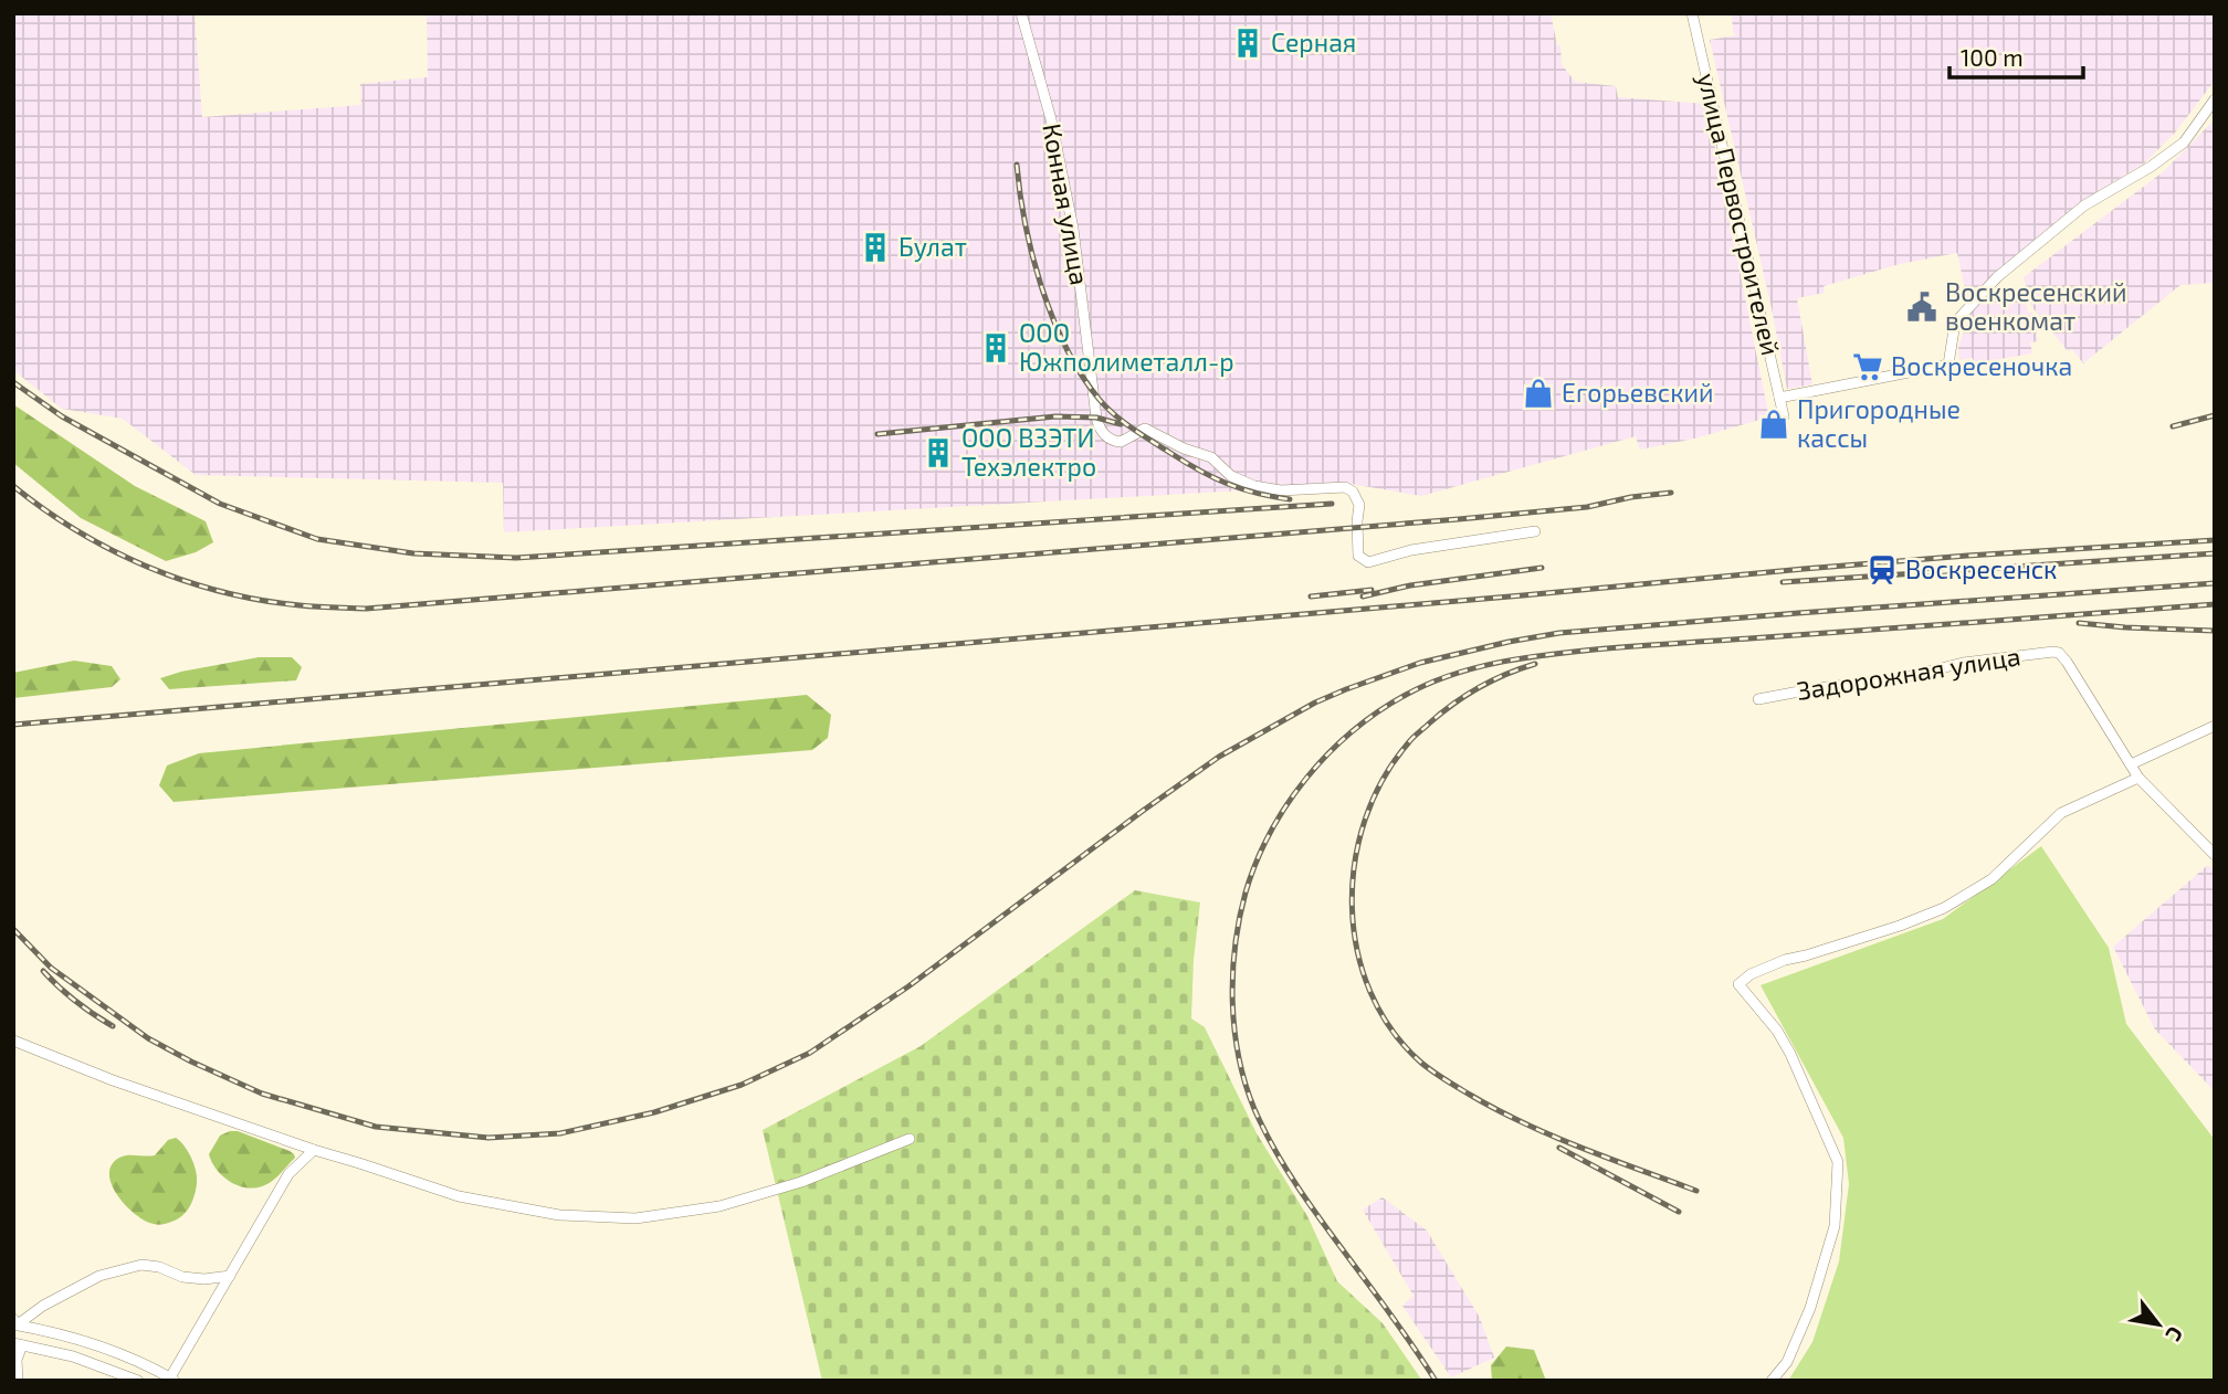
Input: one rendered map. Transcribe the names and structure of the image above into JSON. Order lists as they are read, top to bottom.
{
  "streets": {
    "street": ["Конная улица", "улица Первостроителей", "Задорожная улица"]
  },
  "places": {
    "building": [
      "Серная",
      "Булат",
      "ООО Южполиметалл-р",
      "ООО ВЗЭТИ Техэлектро"
    ],
    "public building": ["Воскресенский военкомат"],
    "supermarket": ["Воскресеночка"],
    "shop": ["Егорьевский", "Пригородные кассы"],
    "station": ["Воскресенск"]
  },
  "scale_bar": "100 m",
  "north": "bottom right"
}
